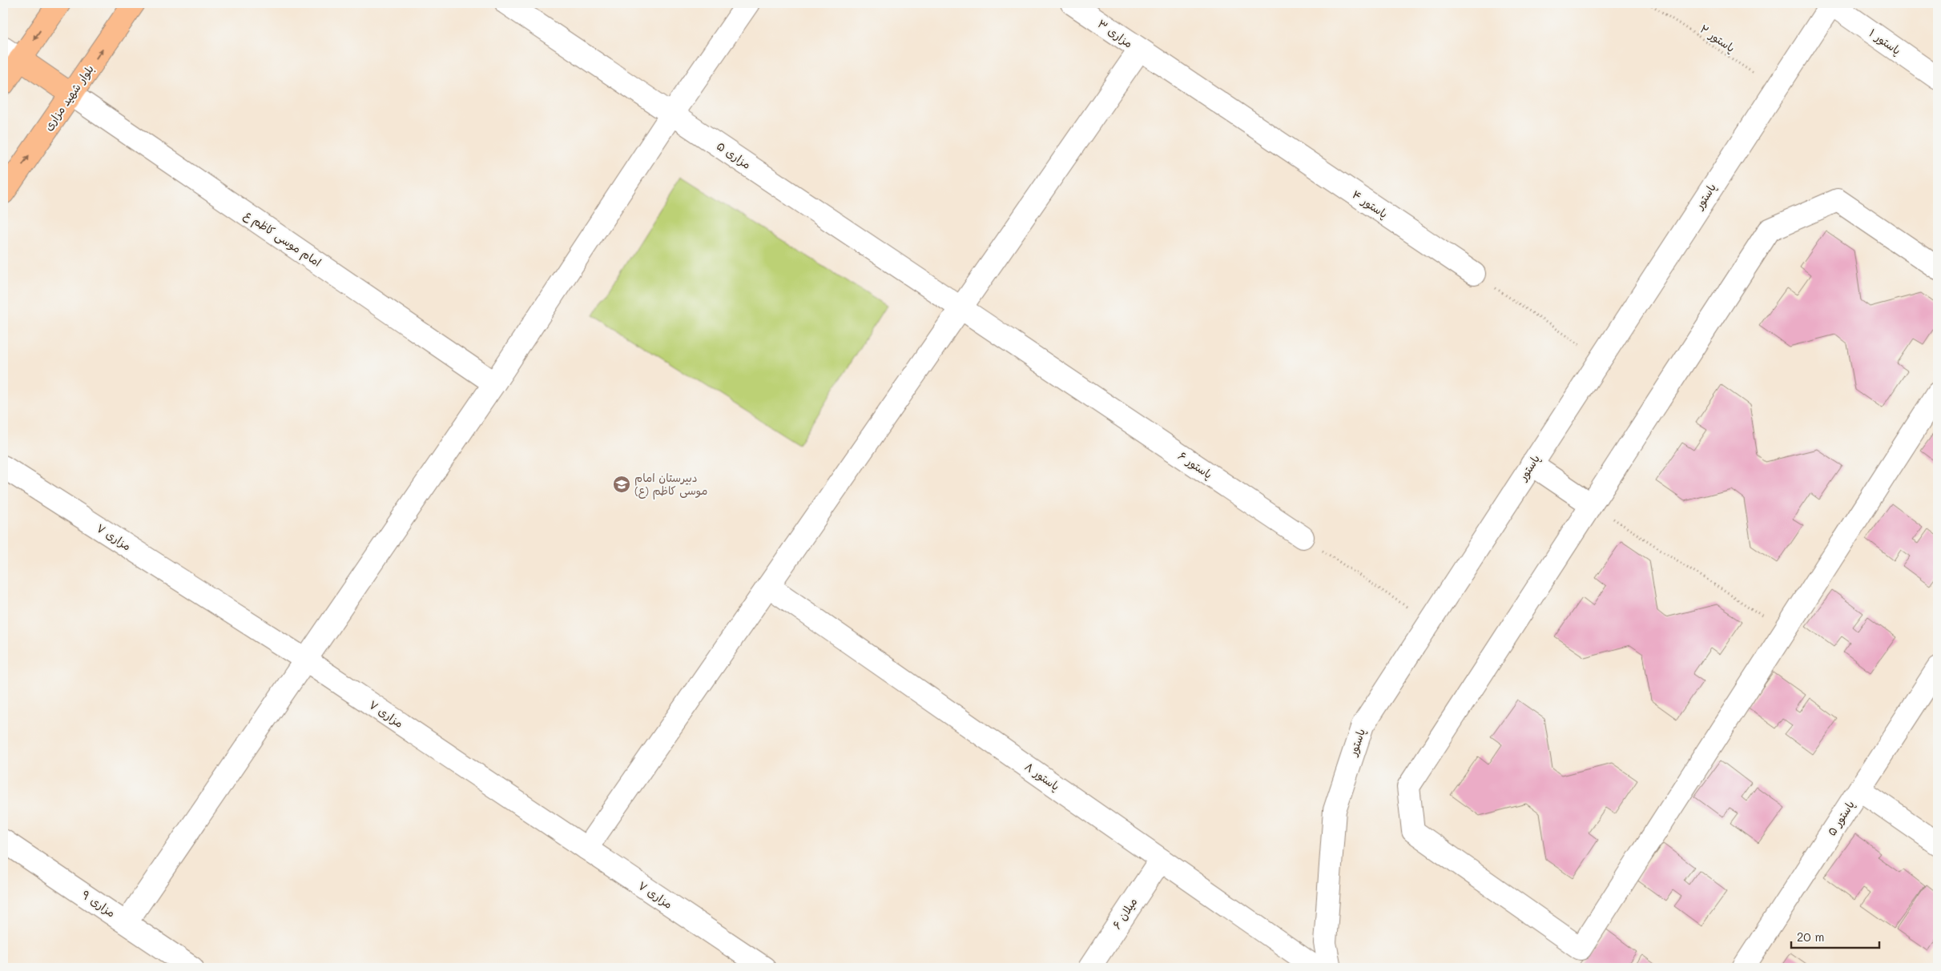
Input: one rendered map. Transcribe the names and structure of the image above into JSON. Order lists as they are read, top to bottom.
{
  "streets": {
    "main road": ["بلوار شهید مزاری"],
    "street": [
      "مزاری ۳",
      "پاستور ۱",
      "مزاری ۵",
      "پاستور",
      "پاستور ۴",
      "امام موسی کاظم ع",
      "پاستور ۶",
      "مزاری ۷",
      "پاستور ۸",
      "پاستور ۵",
      "مزاری ۹",
      "میلان ۶"
    ],
    "path": ["پاستور ۲"]
  },
  "crossings": [
    ["مزاری ۳", "پاستور ۴"],
    ["پاستور ۲", "پاستور"],
    ["پاستور ۱", "پاستور"],
    ["بلوار شهید مزاری", "امام موسی کاظم ع"],
    ["مزاری ۵", "پاستور ۶"],
    ["پاستور ۸", "میلان ۶"]
  ],
  "places": {
    "school or university": ["دبیرستان امام موسی کاظم (ع)"]
  },
  "scale_bar": "20 m"
}
